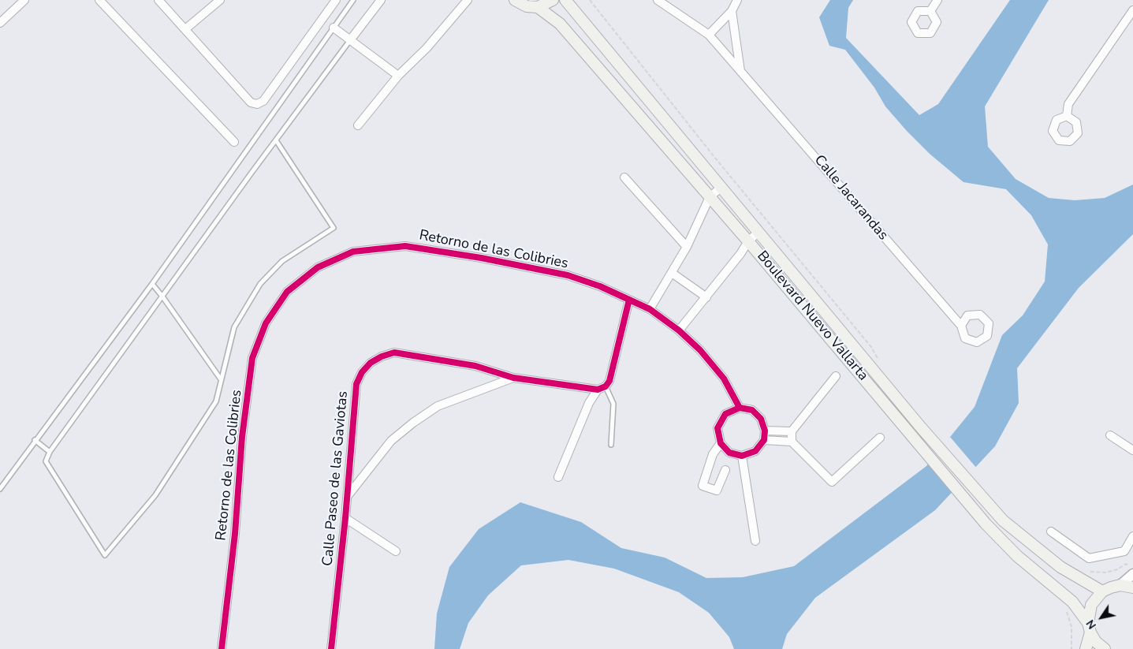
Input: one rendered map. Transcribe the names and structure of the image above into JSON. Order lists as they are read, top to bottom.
{
  "streets": {
    "main road": ["Boulevard Nuevo Vallarta"],
    "street": ["Calle Jacarandas", "Retorno de las Colibries", "Calle Paseo de las Gaviotas"]
  },
  "north": "bottom left"
}
